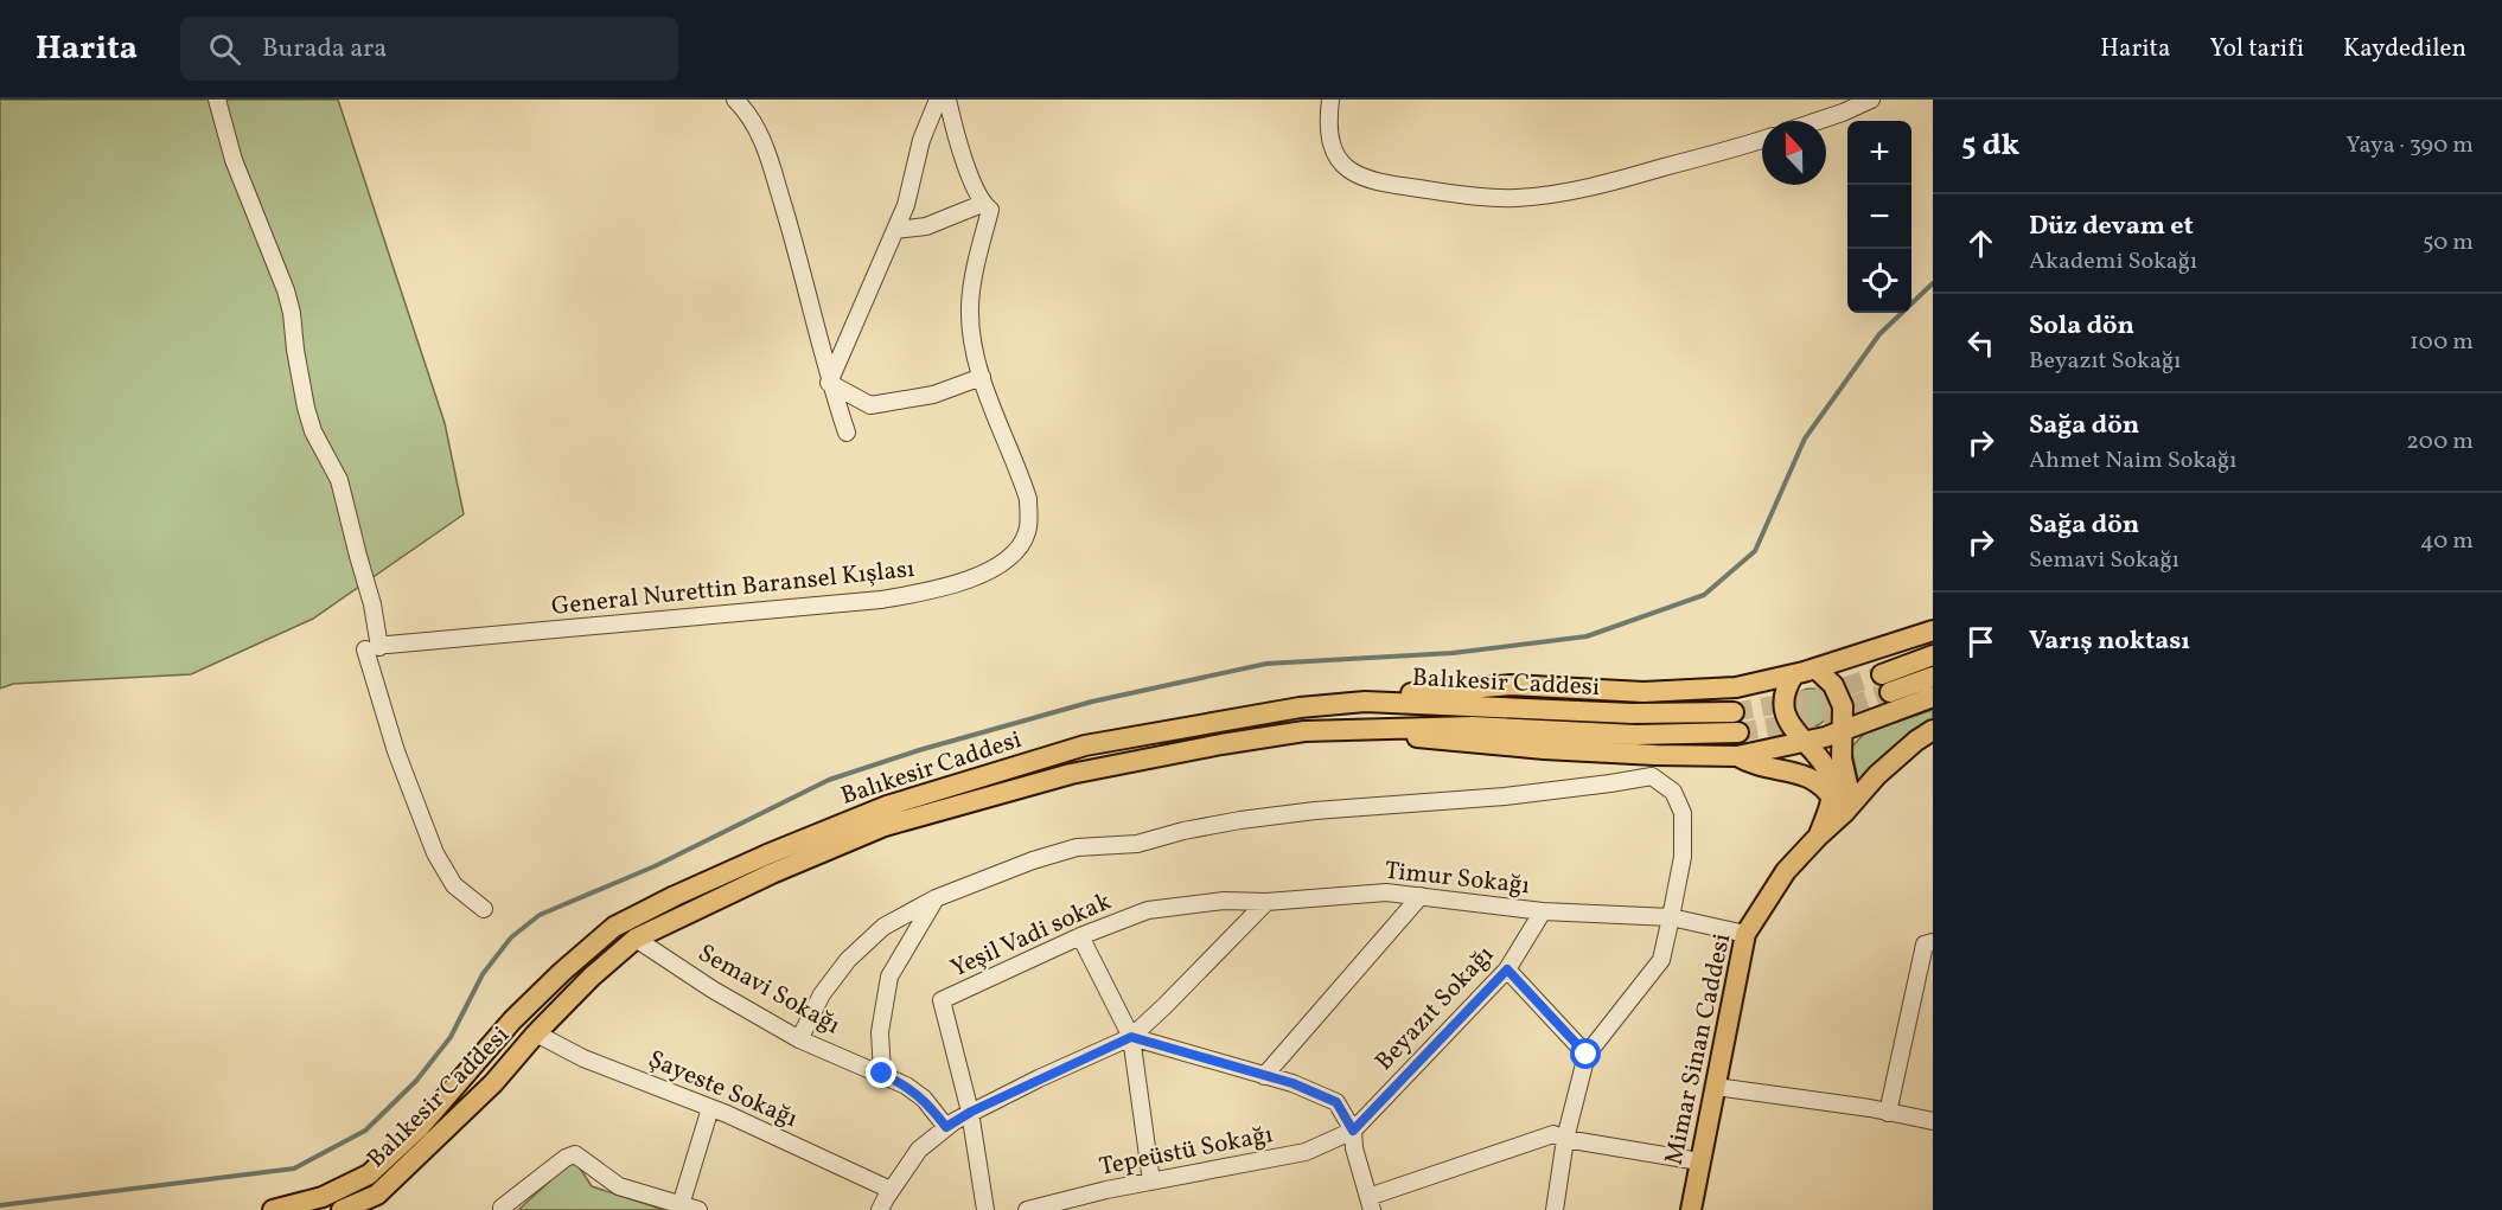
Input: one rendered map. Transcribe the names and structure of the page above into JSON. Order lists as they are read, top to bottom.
{
  "streets": {
    "main road": ["Balıkesir Caddesi", "Mimar Sinan Caddesi"],
    "street": [
      "General Nurettin Baransel Kışlası",
      "Timur Sokağı",
      "Yeşil Vadi sokak",
      "Semavi Sokağı",
      "Beyazıt Sokağı",
      "Şayeste Sokağı",
      "Tepeüstü Sokağı"
    ]
  },
  "crossings": [
    ["Balıkesir Caddesi", "Semavi Sokağı"],
    ["Balıkesir Caddesi", "Şayeste Sokağı"],
    ["Timur Sokağı", "Yeşil Vadi sokak"],
    ["Timur Sokağı", "Beyazıt Sokağı"],
    ["Timur Sokağı", "Mimar Sinan Caddesi"],
    ["Beyazıt Sokağı", "Tepeüstü Sokağı"]
  ],
  "north": "top",
  "page": {
    "header": "Harita",
    "search": "Burada ara",
    "nav": ["Harita", "Yol tarifi", "Kaydedilen"],
    "heading": ["5 dk", "Yaya · 390 m"],
    "map_buttons": ["+", "−"],
    "list": [
      ["Düz devam et", "Akademi Sokağı", "50 m"],
      ["Sola dön", "Beyazıt Sokağı", "100 m"],
      ["Sağa dön", "Ahmet Naim Sokağı", "200 m"],
      ["Sağa dön", "Semavi Sokağı", "40 m"],
      "Varış noktası"
    ]
  }
}
